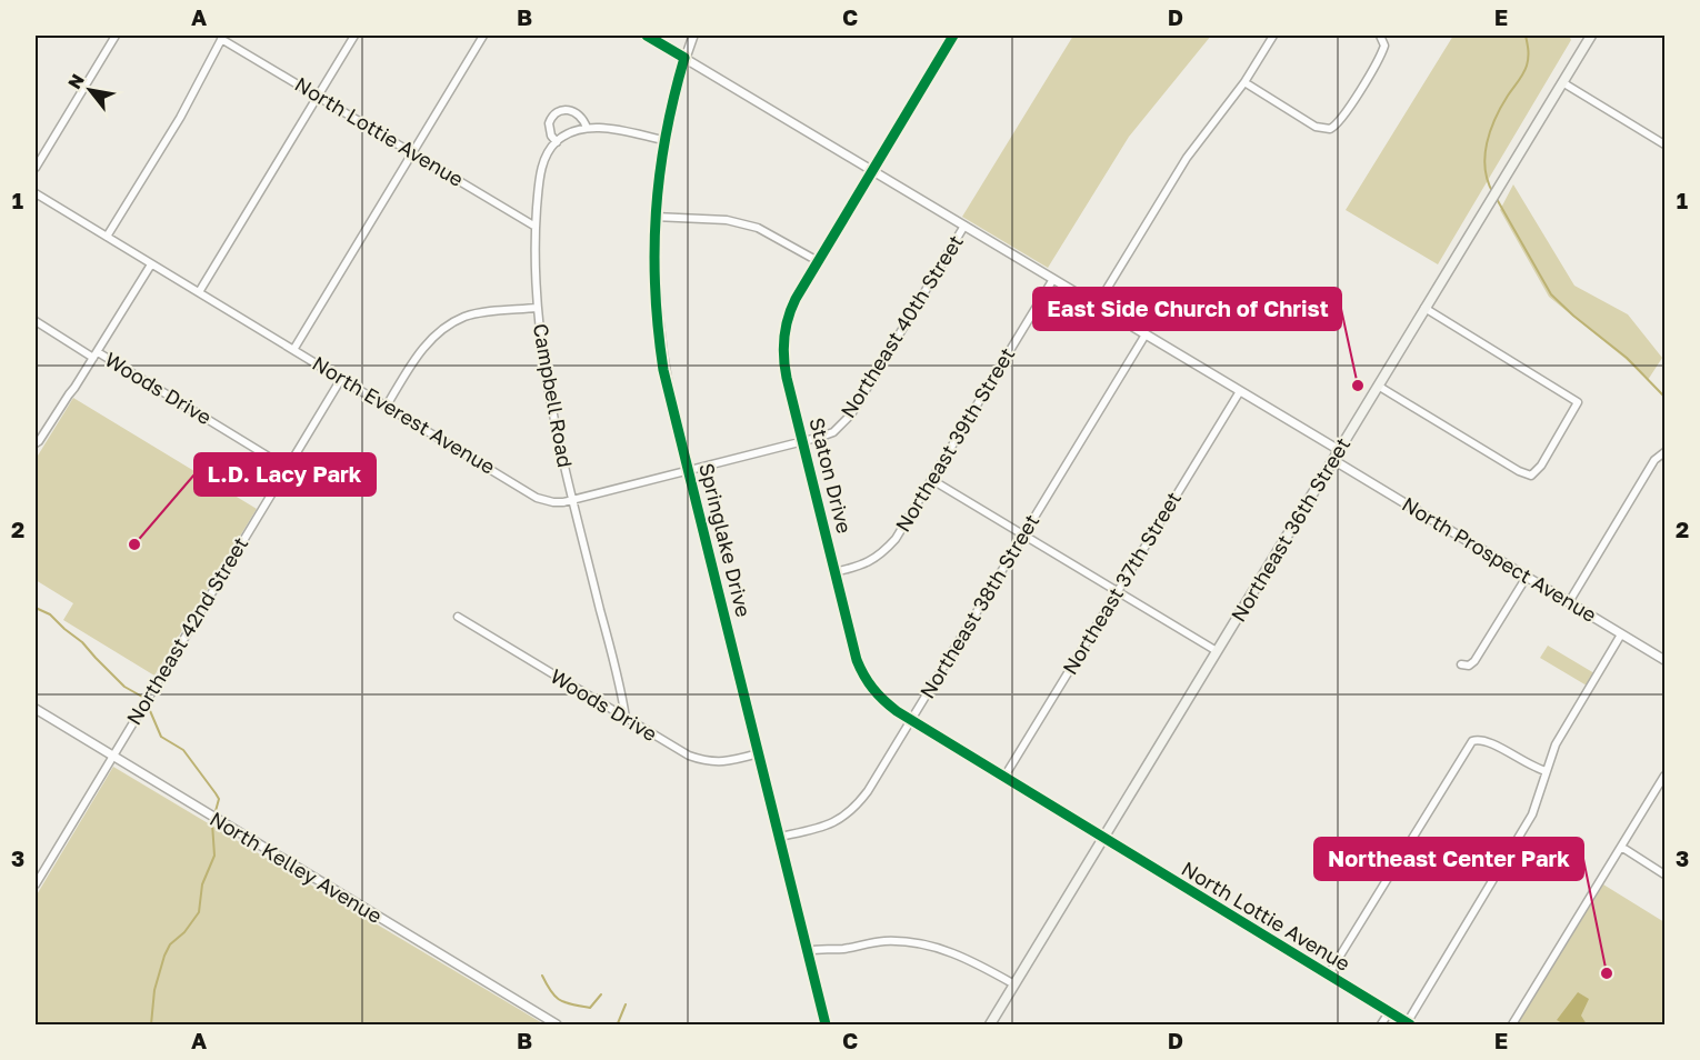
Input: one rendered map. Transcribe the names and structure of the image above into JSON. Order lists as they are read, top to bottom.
{
  "streets": {
    "main road": ["Northeast 36th Street"],
    "street": [
      "North Lottie Avenue",
      "Northeast 40th Street",
      "Woods Drive",
      "Campbell Road",
      "North Everest Avenue",
      "Northeast 39th Street",
      "Staton Drive",
      "Springlake Drive",
      "North Prospect Avenue",
      "Northeast 37th Street",
      "Northeast 38th Street",
      "Northeast 42nd Street",
      "North Kelley Avenue"
    ]
  },
  "crossings": [
    ["North Lottie Avenue", "Campbell Road"],
    ["North Lottie Avenue", "Staton Drive"],
    ["North Lottie Avenue", "Northeast 36th Street"],
    ["Northeast 40th Street", "North Everest Avenue"],
    ["Northeast 40th Street", "Staton Drive"],
    ["Northeast 40th Street", "North Prospect Avenue"],
    ["Woods Drive", "Campbell Road"],
    ["Woods Drive", "Springlake Drive"],
    ["Woods Drive", "Northeast 42nd Street"],
    ["Campbell Road", "North Everest Avenue"],
    ["North Everest Avenue", "Staton Drive"],
    ["North Everest Avenue", "Springlake Drive"],
    ["North Everest Avenue", "Northeast 42nd Street"],
    ["Northeast 39th Street", "Staton Drive"],
    ["Northeast 39th Street", "North Prospect Avenue"],
    ["Staton Drive", "Northeast 36th Street"],
    ["Staton Drive", "North Prospect Avenue"],
    ["Staton Drive", "Northeast 37th Street"],
    ["Staton Drive", "Northeast 38th Street"],
    ["Northeast 36th Street", "North Prospect Avenue"],
    ["Springlake Drive", "North Prospect Avenue"],
    ["Springlake Drive", "Northeast 38th Street"],
    ["North Prospect Avenue", "Northeast 37th Street"],
    ["North Prospect Avenue", "Northeast 38th Street"],
    ["Northeast 42nd Street", "North Kelley Avenue"]
  ],
  "places": ["East Side Church of Christ", "L.D. Lacy Park", "Northeast Center Park"],
  "north": "top left",
  "grid": {
    "columns": [
      "A",
      "B",
      "C",
      "D",
      "E"
    ],
    "rows": ["1", "2", "3"]
  }
}
